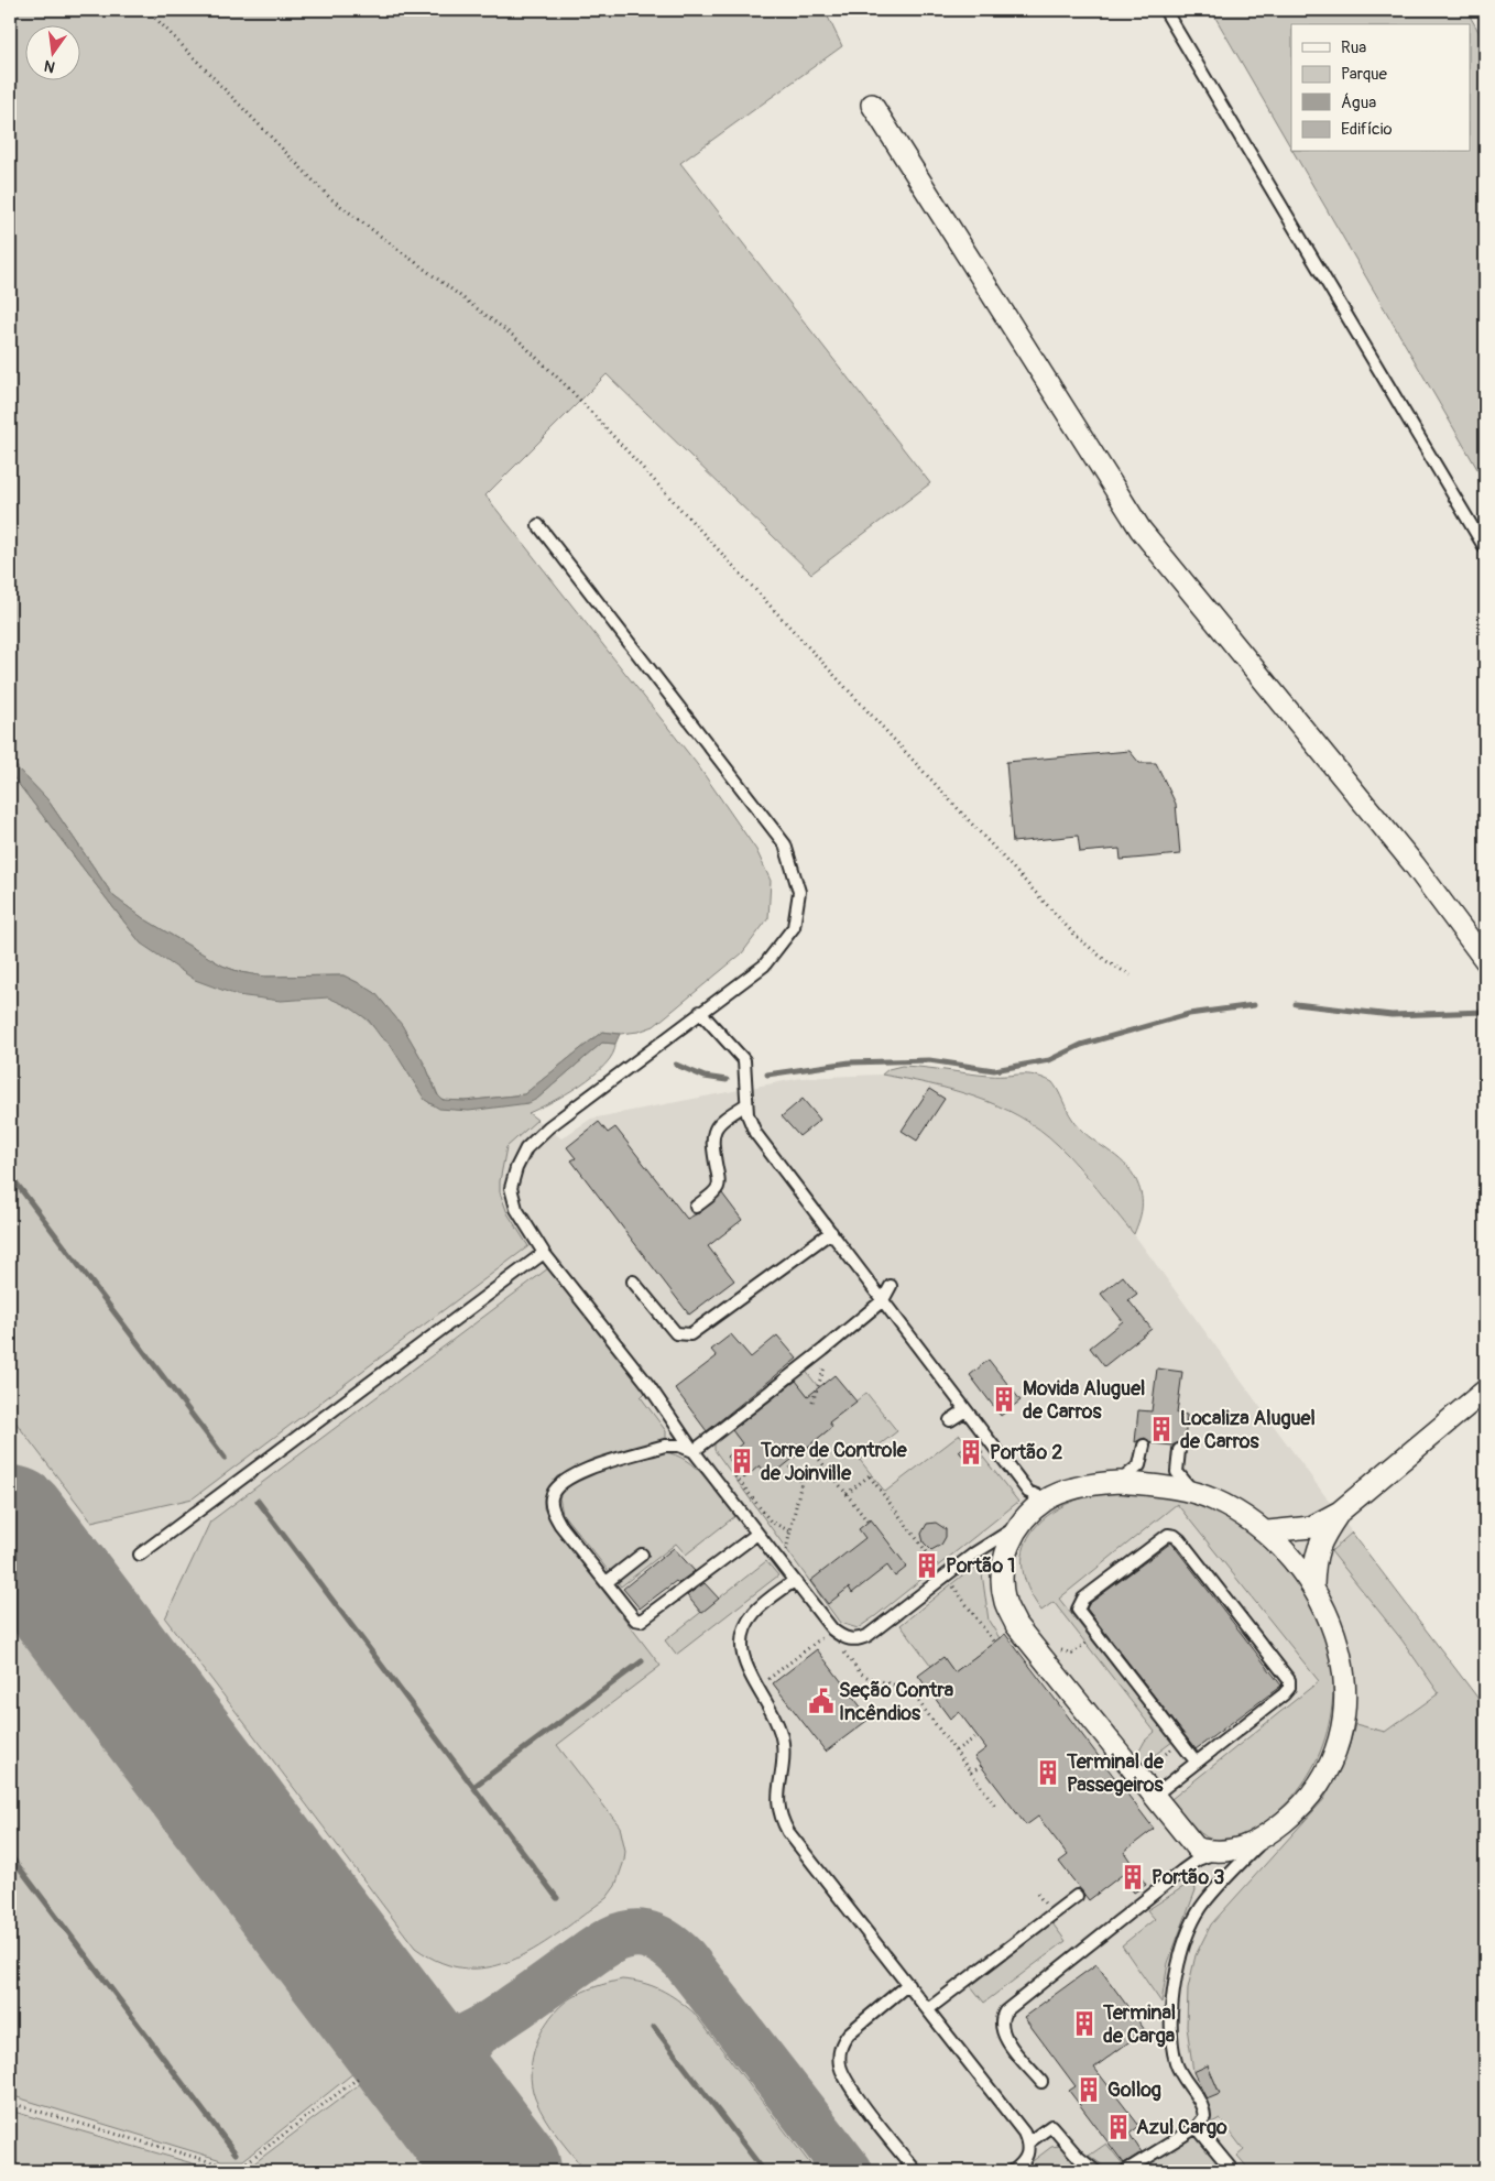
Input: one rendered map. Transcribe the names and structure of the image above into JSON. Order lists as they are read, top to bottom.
{
  "places": {
    "building": [
      "Movida Aluguel de Carros",
      "Localiza Aluguel de Carros",
      "Portão 2",
      "Torre de Controle de Joinville",
      "Portão 1",
      "Terminal de Passegeiros",
      "Portão 3",
      "Terminal de Carga",
      "Gollog",
      "Azul Cargo"
    ],
    "public building": ["Seção Contra Incêndios"]
  },
  "legend": [
    "Rua",
    "Parque",
    "Água",
    "Edifício"
  ],
  "north": "bottom"
}
